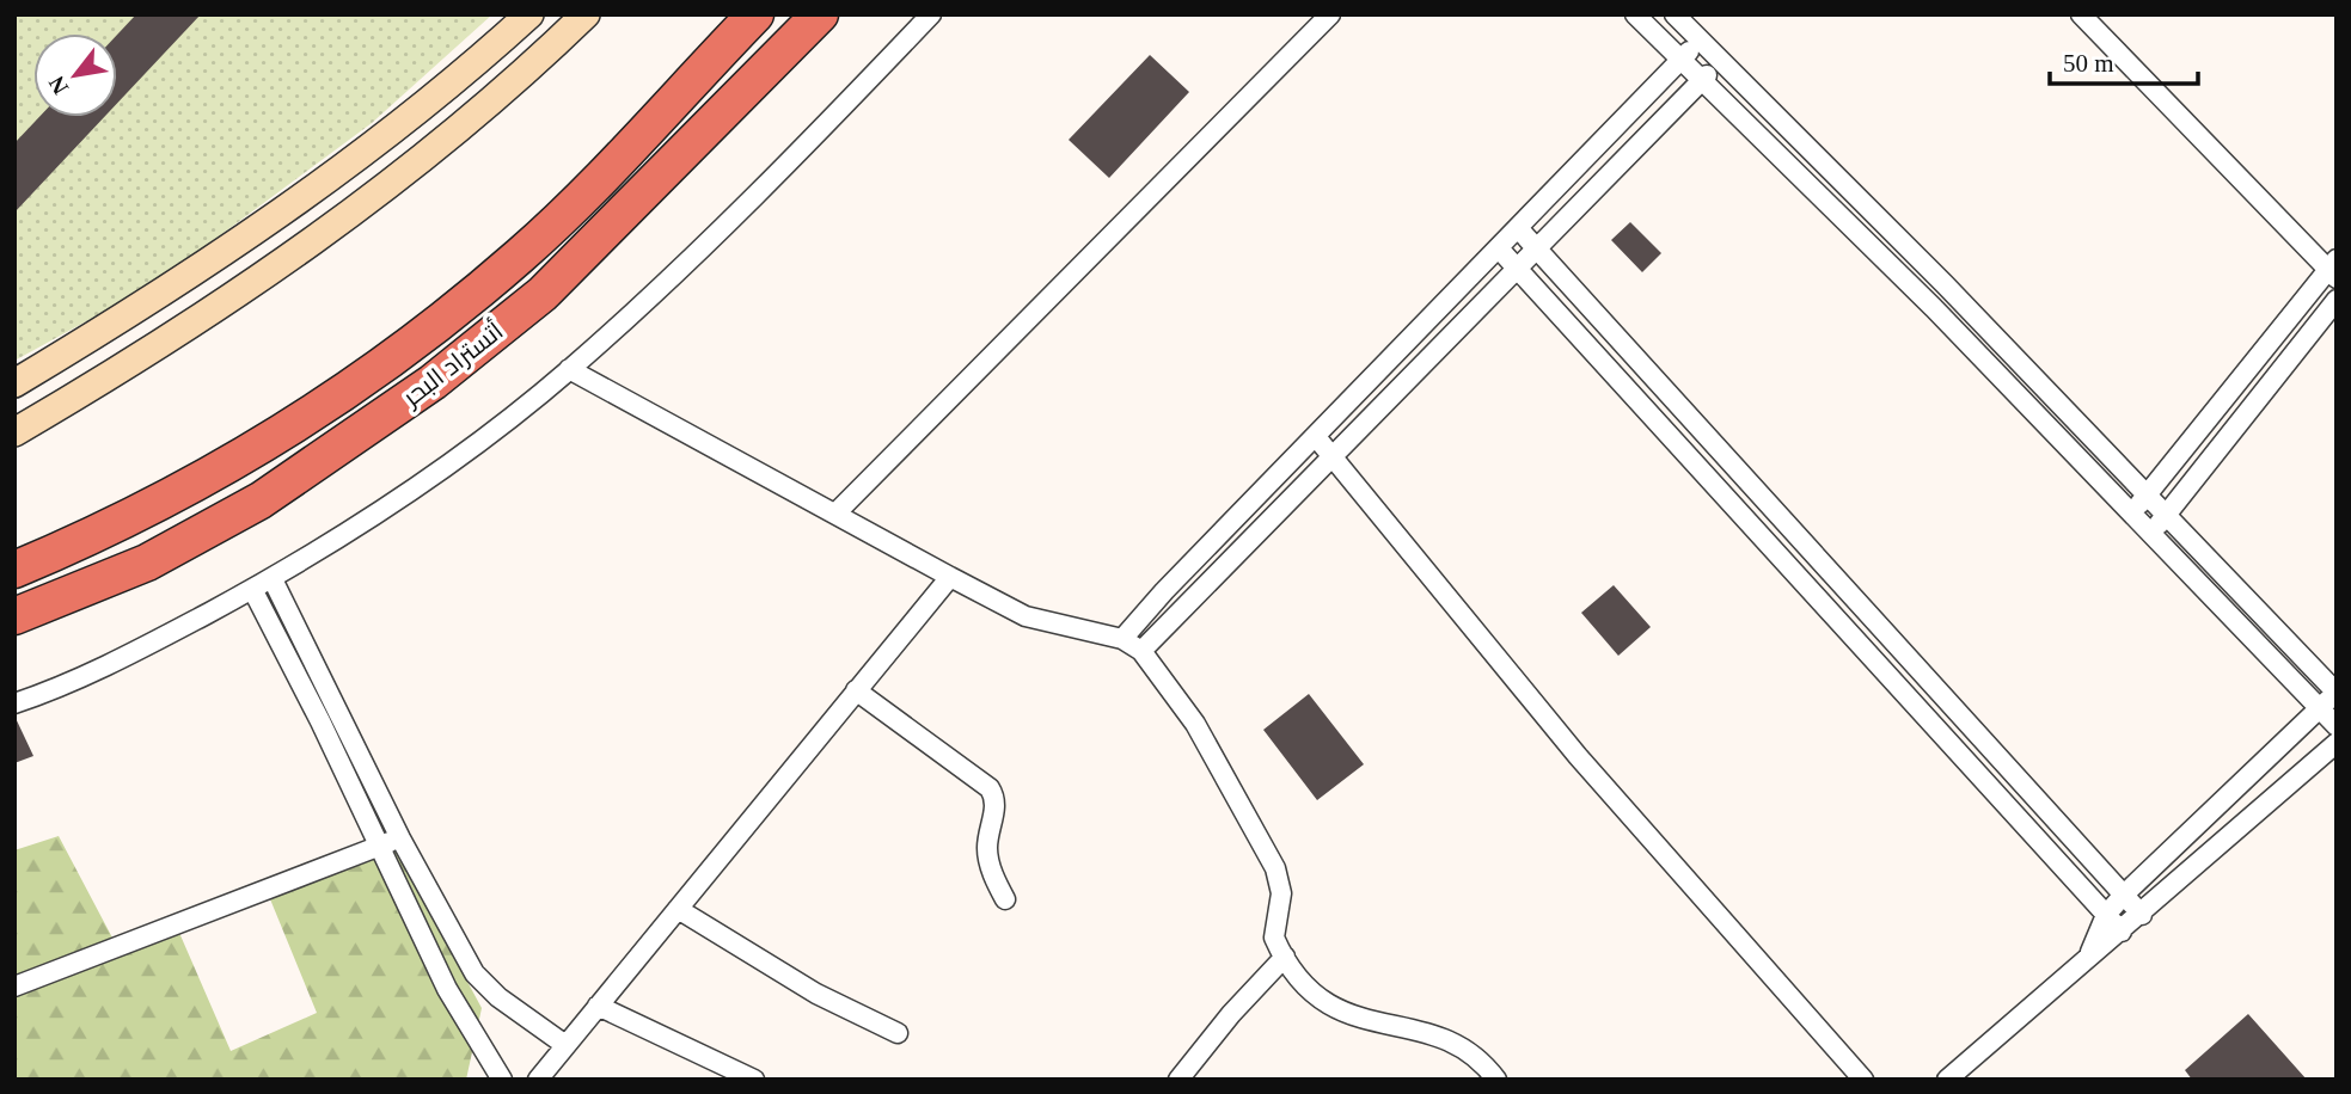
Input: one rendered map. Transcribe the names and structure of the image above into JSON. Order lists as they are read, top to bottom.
{
  "streets": {
    "highway": ["أتستراد البحر"]
  },
  "scale_bar": "50 m",
  "north": "bottom left"
}
